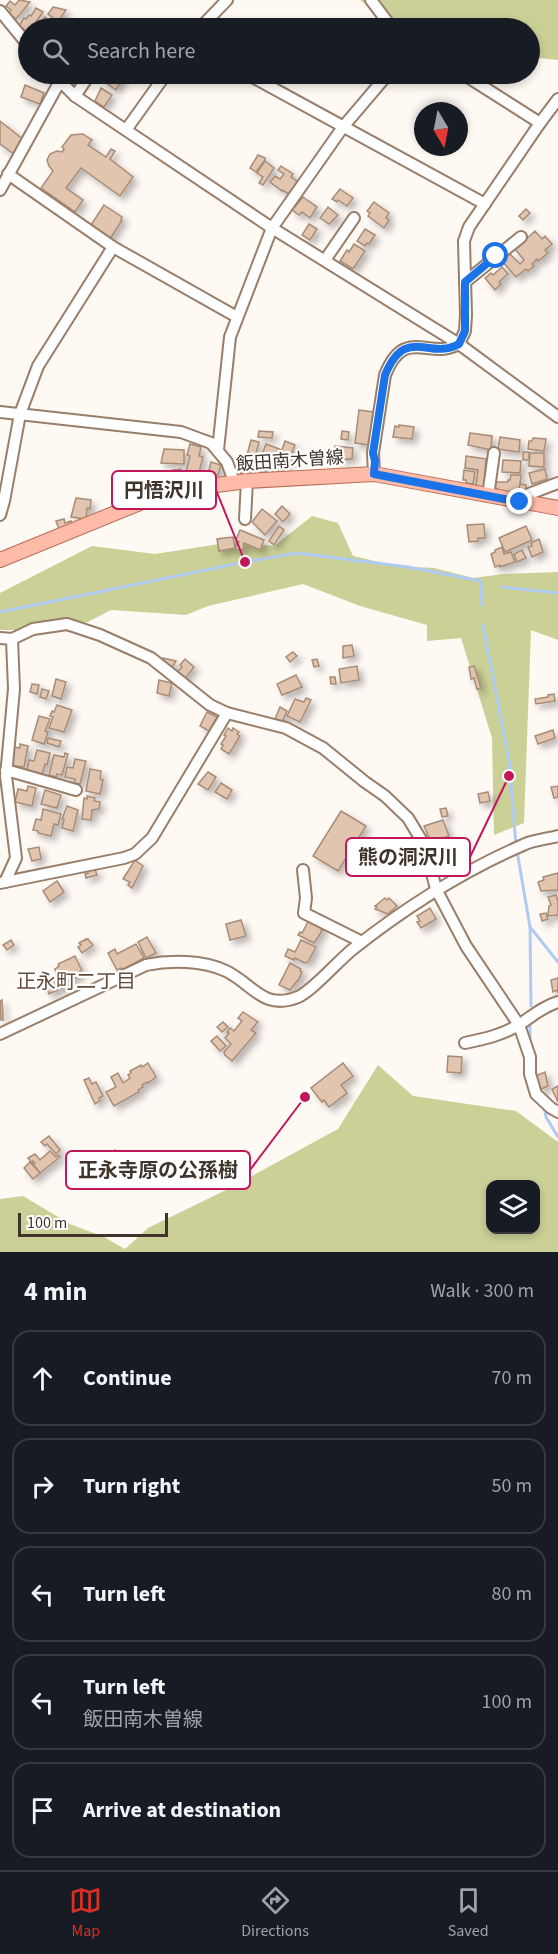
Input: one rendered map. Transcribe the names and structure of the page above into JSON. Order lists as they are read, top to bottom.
{
  "streets": {
    "main road": ["飯田南木曽線"]
  },
  "districts": ["正永町二丁目"],
  "places": ["円悟沢川", "熊の洞沢川", "正永寺原の公孫樹"],
  "scale_bar": "100 m",
  "north": "bottom",
  "page": {
    "search": "Search here",
    "scale": "100 m",
    "heading": ["4 min", "Walk · 300 m"],
    "list": [
      ["Continue", "70 m"],
      ["Turn right", "50 m"],
      ["Turn left", "80 m"],
      ["Turn left", "飯田南木曽線", "100 m"],
      "Arrive at destination"
    ],
    "nav": ["Map", "Directions", "Saved"]
  }
}
